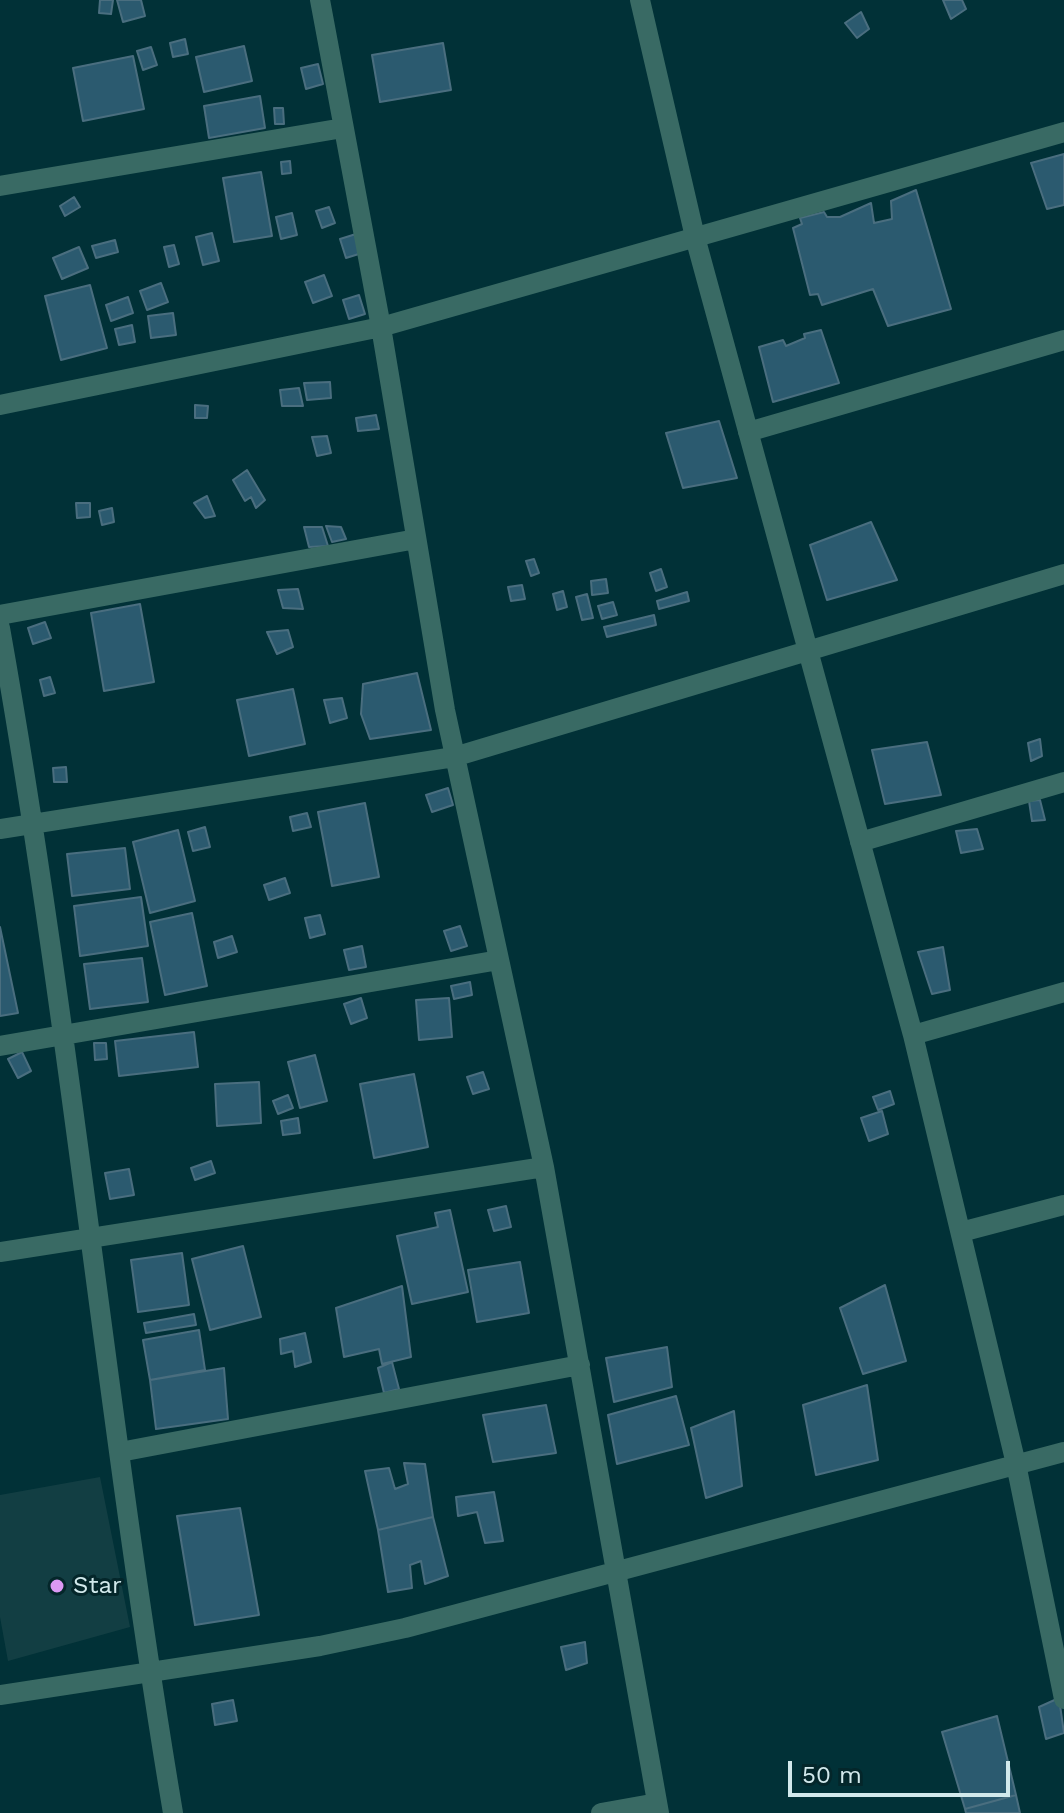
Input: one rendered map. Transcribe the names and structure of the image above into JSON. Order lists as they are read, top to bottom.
{
  "places": ["Star"],
  "scale_bar": "50 m"
}
